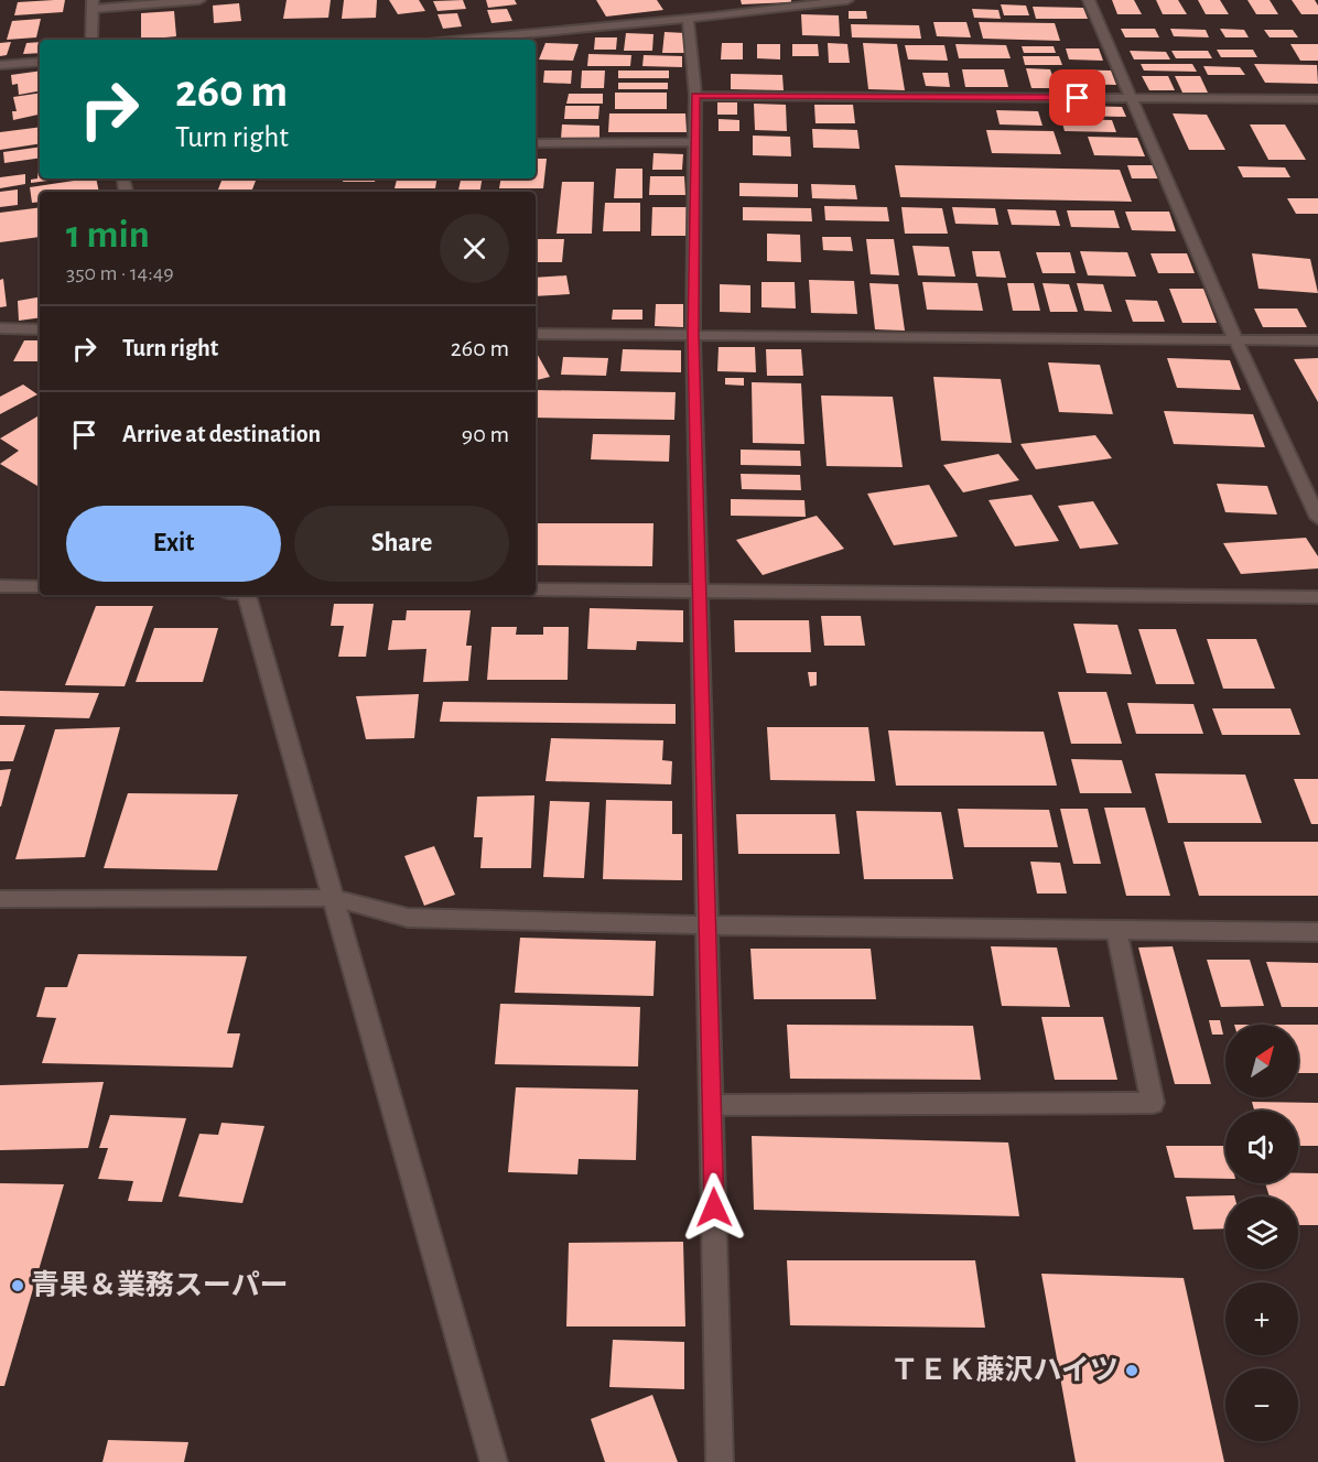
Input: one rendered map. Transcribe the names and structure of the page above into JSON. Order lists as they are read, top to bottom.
{
  "places": ["青果＆業務スーパー", "ＴＥＫ藤沢ハイツ"],
  "north": "top right",
  "page": {
    "turn": ["260 m", "Turn right"],
    "heading": ["1 min", "350 m · 14:49"],
    "list": [
      {
        "name": "Turn right",
        "value": "260 m"
      },
      {
        "name": "Arrive at destination",
        "value": "90 m"
      }
    ],
    "buttons": ["Exit", "Share"],
    "map_buttons": ["+", "−"]
  }
}
